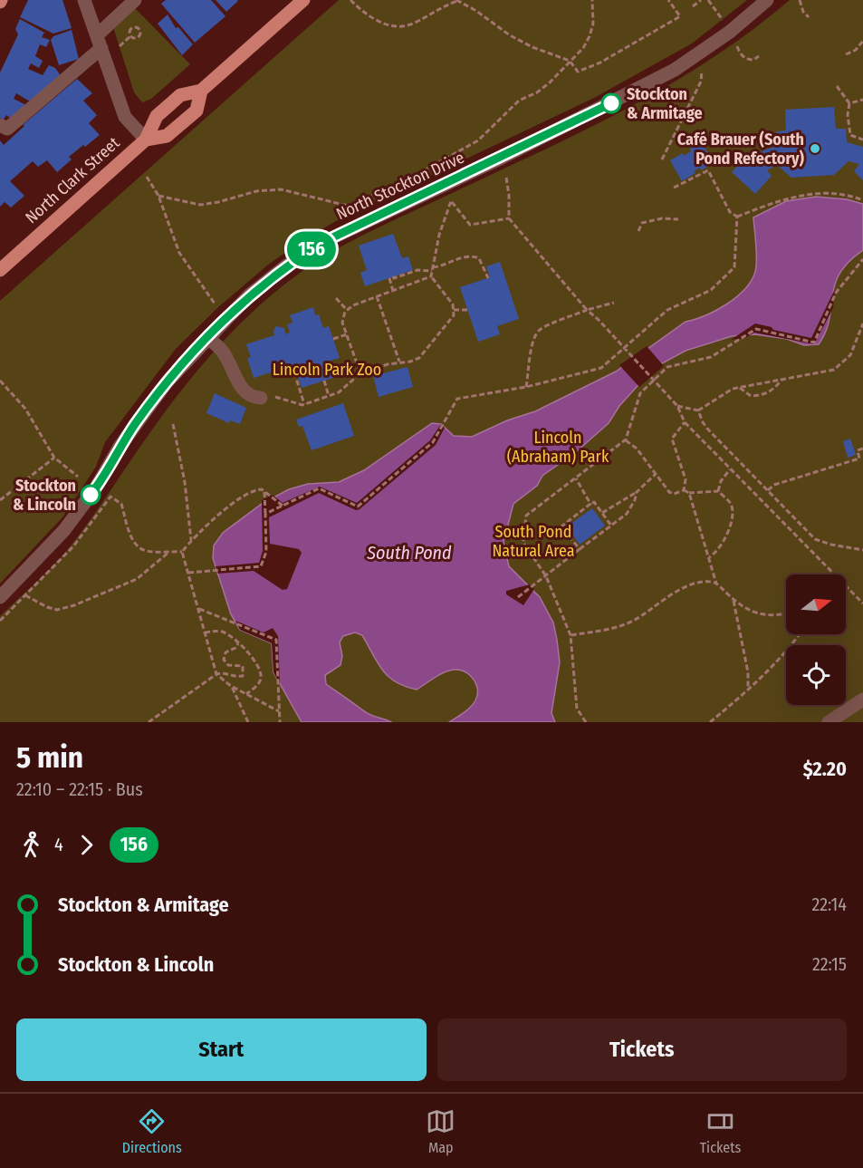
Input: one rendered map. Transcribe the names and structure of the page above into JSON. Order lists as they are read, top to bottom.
{
  "streets": {
    "main road": ["North Clark Street"],
    "street": ["North Stockton Drive"]
  },
  "water": ["South Pond"],
  "parks": ["Lincoln Park Zoo", "Lincoln (Abraham) Park", "South Pond Natural Area"],
  "places": ["Stockton & Armitage", "Café Brauer (South Pond Refectory)", "Stockton & Lincoln"],
  "lines": ["bus line 156"],
  "north": "right",
  "page": {
    "on_map": "156",
    "heading": ["5 min", "22:10 – 22:15 · Bus", "$2.20"],
    "legs": ["4", "156"],
    "list": [
      {
        "name": "Stockton & Armitage",
        "value": "22:14"
      },
      {
        "name": "Stockton & Lincoln",
        "value": "22:15"
      }
    ],
    "buttons": ["Start", "Tickets"],
    "tabs": ["Directions", "Map", "Tickets"]
  }
}
